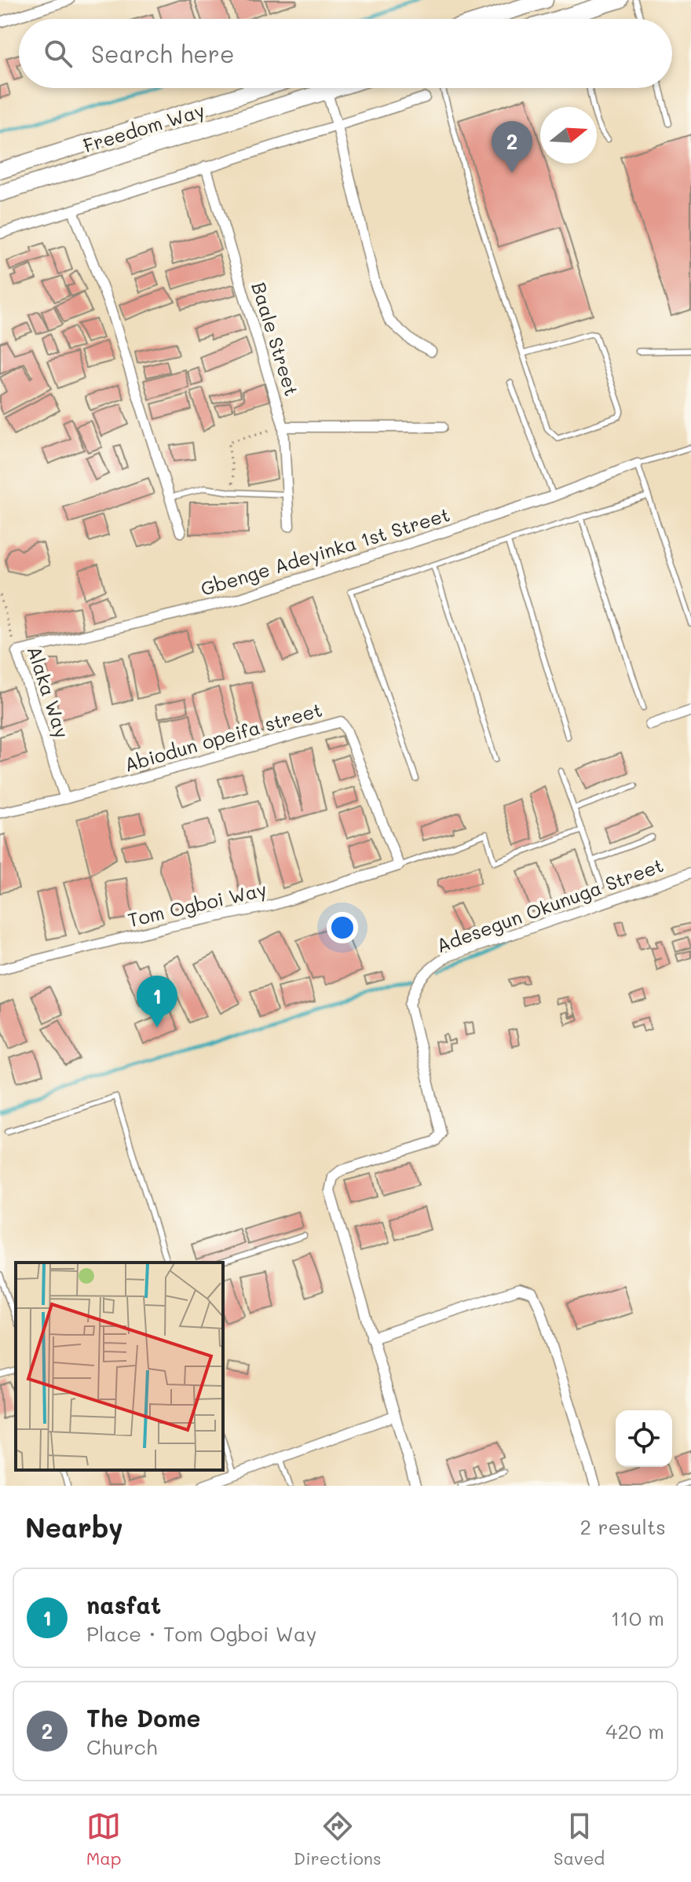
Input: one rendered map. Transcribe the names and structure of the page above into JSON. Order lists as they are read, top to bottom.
{
  "streets": {
    "main road": ["Freedom Way"],
    "street": [
      "Baale Street",
      "Gbenge Adeyinka 1st Street",
      "Alaka Way",
      "Abiodun opeifa street",
      "Tom Ogboi Way",
      "Adesegun Okunuga Street"
    ]
  },
  "crossings": [
    ["Gbenge Adeyinka 1st Street", "Alaka Way"],
    ["Alaka Way", "Abiodun opeifa street"],
    ["Abiodun opeifa street", "Tom Ogboi Way"]
  ],
  "north": "right",
  "page": {
    "search": "Search here",
    "pins": ["2", "1"],
    "heading": ["Nearby", "2 results"],
    "list": [
      {
        "mark": "1",
        "name": "nasfat",
        "note": "Place · Tom Ogboi Way",
        "value": "110 m"
      },
      {
        "mark": "2",
        "name": "The Dome",
        "note": "Church",
        "value": "420 m"
      }
    ],
    "nav": ["Map", "Directions", "Saved"]
  }
}
